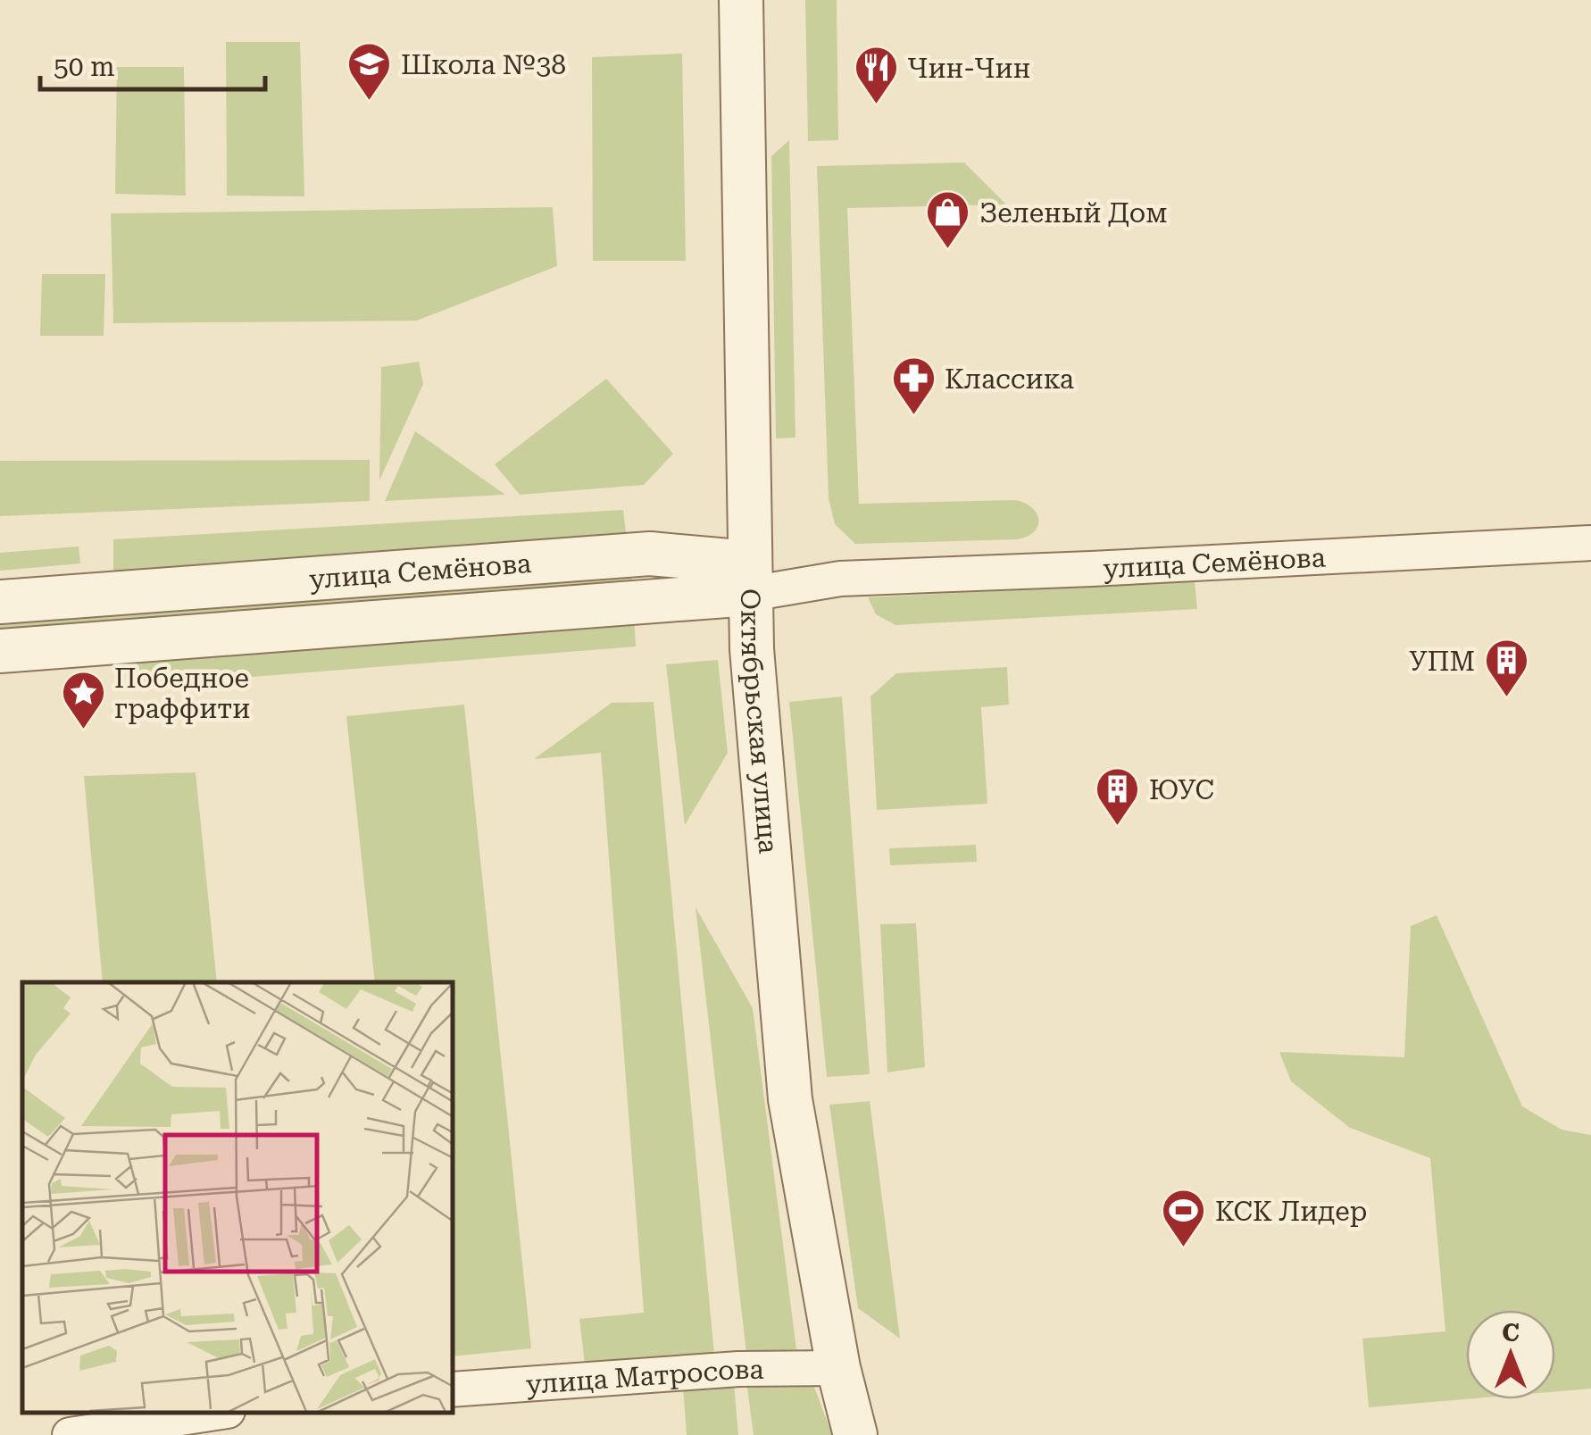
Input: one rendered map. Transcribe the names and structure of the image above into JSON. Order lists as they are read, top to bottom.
{
  "streets": {
    "street": ["улица Семёнова", "Октябрьская улица", "улица Матросова"]
  },
  "crossings": [
    ["улица Семёнова", "Октябрьская улица"],
    ["Октябрьская улица", "улица Матросова"]
  ],
  "places": {
    "school or university": ["Школа №38"],
    "restaurant": ["Чин-Чин"],
    "shop": ["Зеленый Дом"],
    "pharmacy": ["Классика"],
    "building": ["УПМ", "ЮУС"],
    "place": ["Победное граффити"],
    "sports": ["КСК Лидер"]
  },
  "scale_bar": "50 m",
  "north": "top"
}
